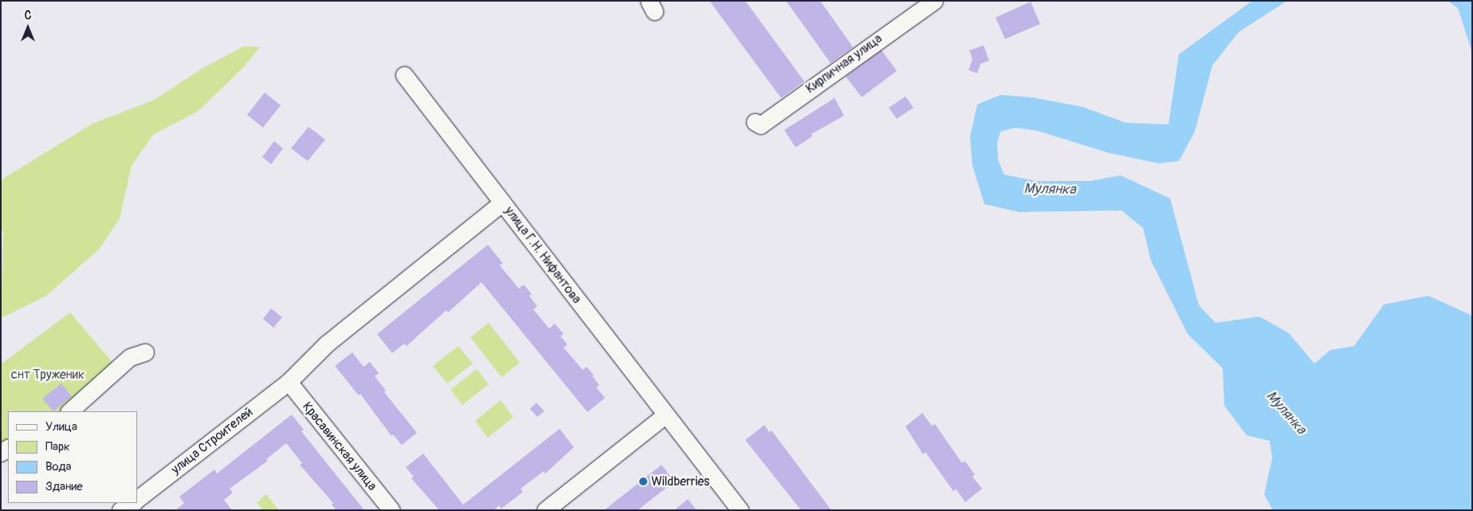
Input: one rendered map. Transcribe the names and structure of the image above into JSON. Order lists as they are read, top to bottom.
{
  "streets": {
    "street": [
      "Кирпичная улица",
      "улица Г.Н. Нифантова",
      "улица Строителей",
      "Красавинская улица"
    ]
  },
  "crossings": [
    ["улица Г.Н. Нифантова", "улица Строителей"],
    ["улица Г.Н. Нифантова", "Красавинская улица"],
    ["улица Строителей", "Красавинская улица"]
  ],
  "water": ["Мулянка"],
  "parks": ["снт Труженик"],
  "places": ["Wildberries"],
  "legend": [
    "Улица",
    "Парк",
    "Вода",
    "Здание"
  ],
  "north": "top"
}
